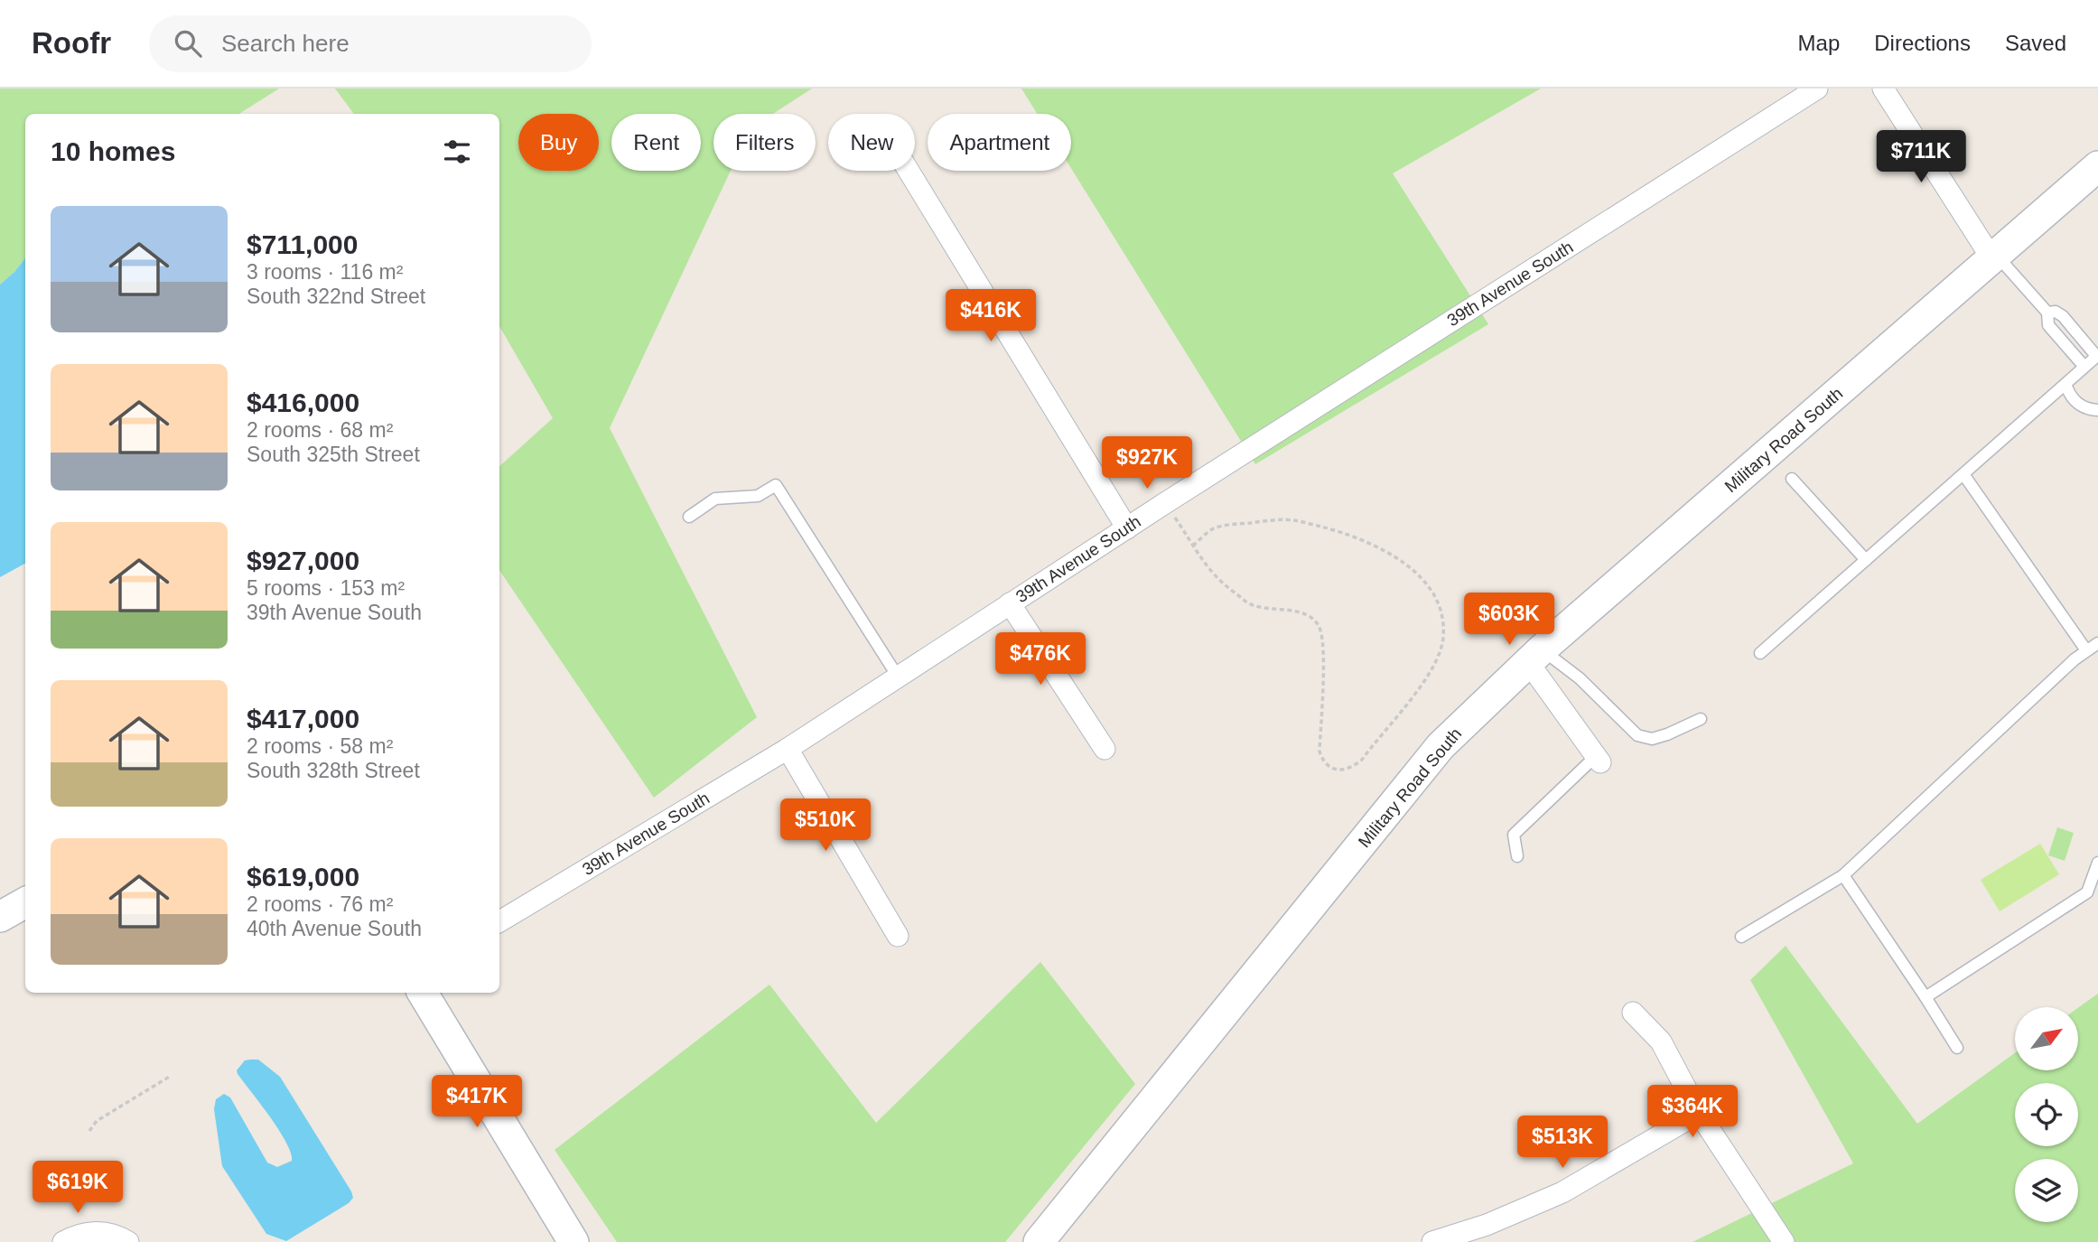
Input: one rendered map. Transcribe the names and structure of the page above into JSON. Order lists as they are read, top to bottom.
{
  "streets": {
    "main road": ["Military Road South"],
    "street": ["39th Avenue South"]
  },
  "north": "top right",
  "page": {
    "header": "Roofr",
    "search": "Search here",
    "nav": ["Map", "Directions", "Saved"],
    "chip": [
      "Buy",
      "Rent",
      "Filters",
      "New",
      "Apartment"
    ],
    "heading": "10 homes",
    "price": [
      "$711K",
      "$416K",
      "$927K",
      "$603K",
      "$476K",
      "$510K",
      "$417K",
      "$364K",
      "$513K",
      "$619K"
    ],
    "list": [
      {
        "name": "$711,000",
        "note": "3 rooms · 116 m² · South 322nd Street"
      },
      {
        "name": "$416,000",
        "note": "2 rooms · 68 m² · South 325th Street"
      },
      {
        "name": "$927,000",
        "note": "5 rooms · 153 m² · 39th Avenue South"
      },
      {
        "name": "$417,000",
        "note": "2 rooms · 58 m² · South 328th Street"
      },
      {
        "name": "$619,000",
        "note": "2 rooms · 76 m² · 40th Avenue South"
      }
    ]
  }
}
